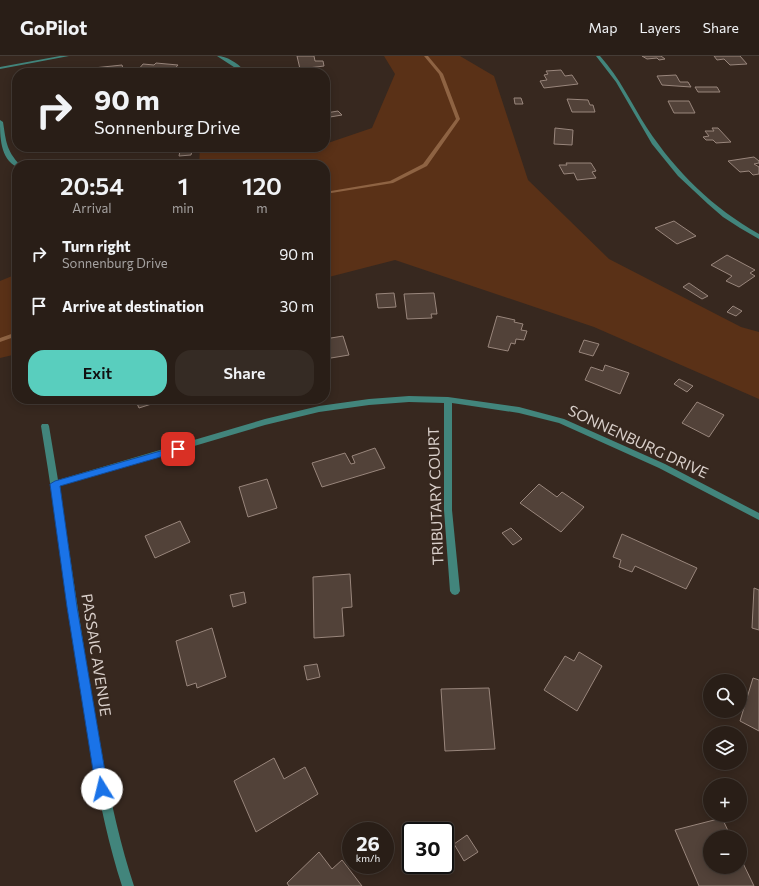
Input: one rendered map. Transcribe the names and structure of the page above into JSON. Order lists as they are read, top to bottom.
{
  "streets": {
    "street": ["SONNENBURG DRIVE", "TRIBUTARY COURT", "PASSAIC AVENUE"]
  },
  "crossings": [
    ["SONNENBURG DRIVE", "TRIBUTARY COURT"],
    ["SONNENBURG DRIVE", "PASSAIC AVENUE"]
  ],
  "page": {
    "header": "GoPilot",
    "nav": ["Map", "Layers", "Share"],
    "turn": ["90 m", "Sonnenburg Drive"],
    "eta": [
      "20:54",
      "Arrival",
      "1",
      "min",
      "120",
      "m"
    ],
    "list": [
      {
        "name": "Turn right",
        "note": "Sonnenburg Drive",
        "value": "90 m"
      },
      {
        "name": "Arrive at destination",
        "value": "30 m"
      }
    ],
    "buttons": ["Exit", "Share"],
    "map_buttons": ["+", "−"],
    "speed": "26 km/h",
    "limit": "30"
  }
}
